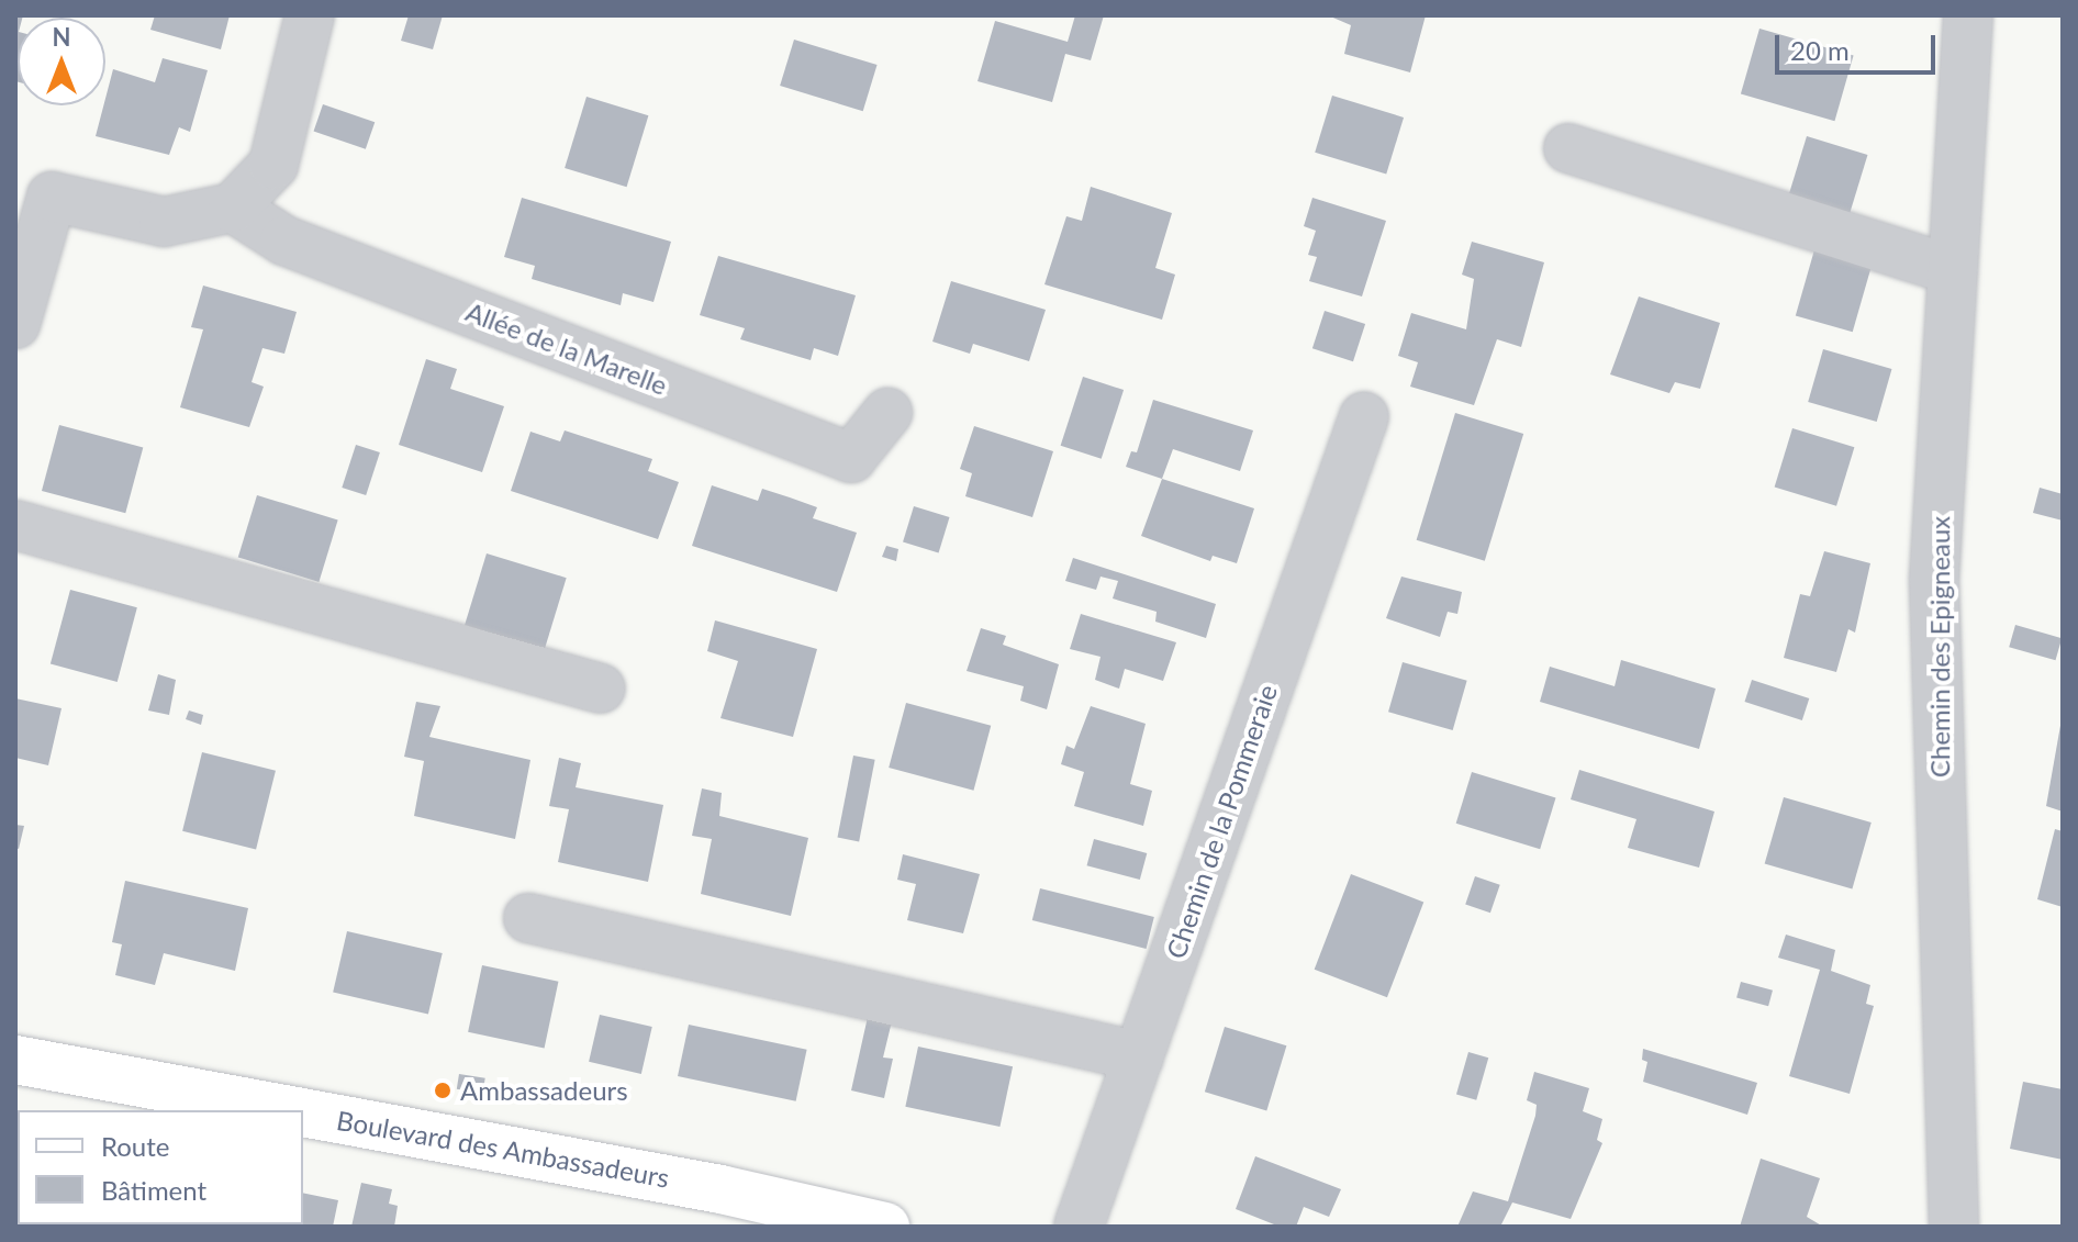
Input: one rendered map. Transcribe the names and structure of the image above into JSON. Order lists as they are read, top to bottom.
{
  "streets": {
    "main road": ["Boulevard des Ambassadeurs"],
    "street": ["Allée de la Marelle", "Chemin des Epigneaux", "Chemin de la Pommeraie"]
  },
  "places": ["Ambassadeurs"],
  "legend": ["Route", "Bâtiment"],
  "scale_bar": "20 m",
  "north": "top"
}
